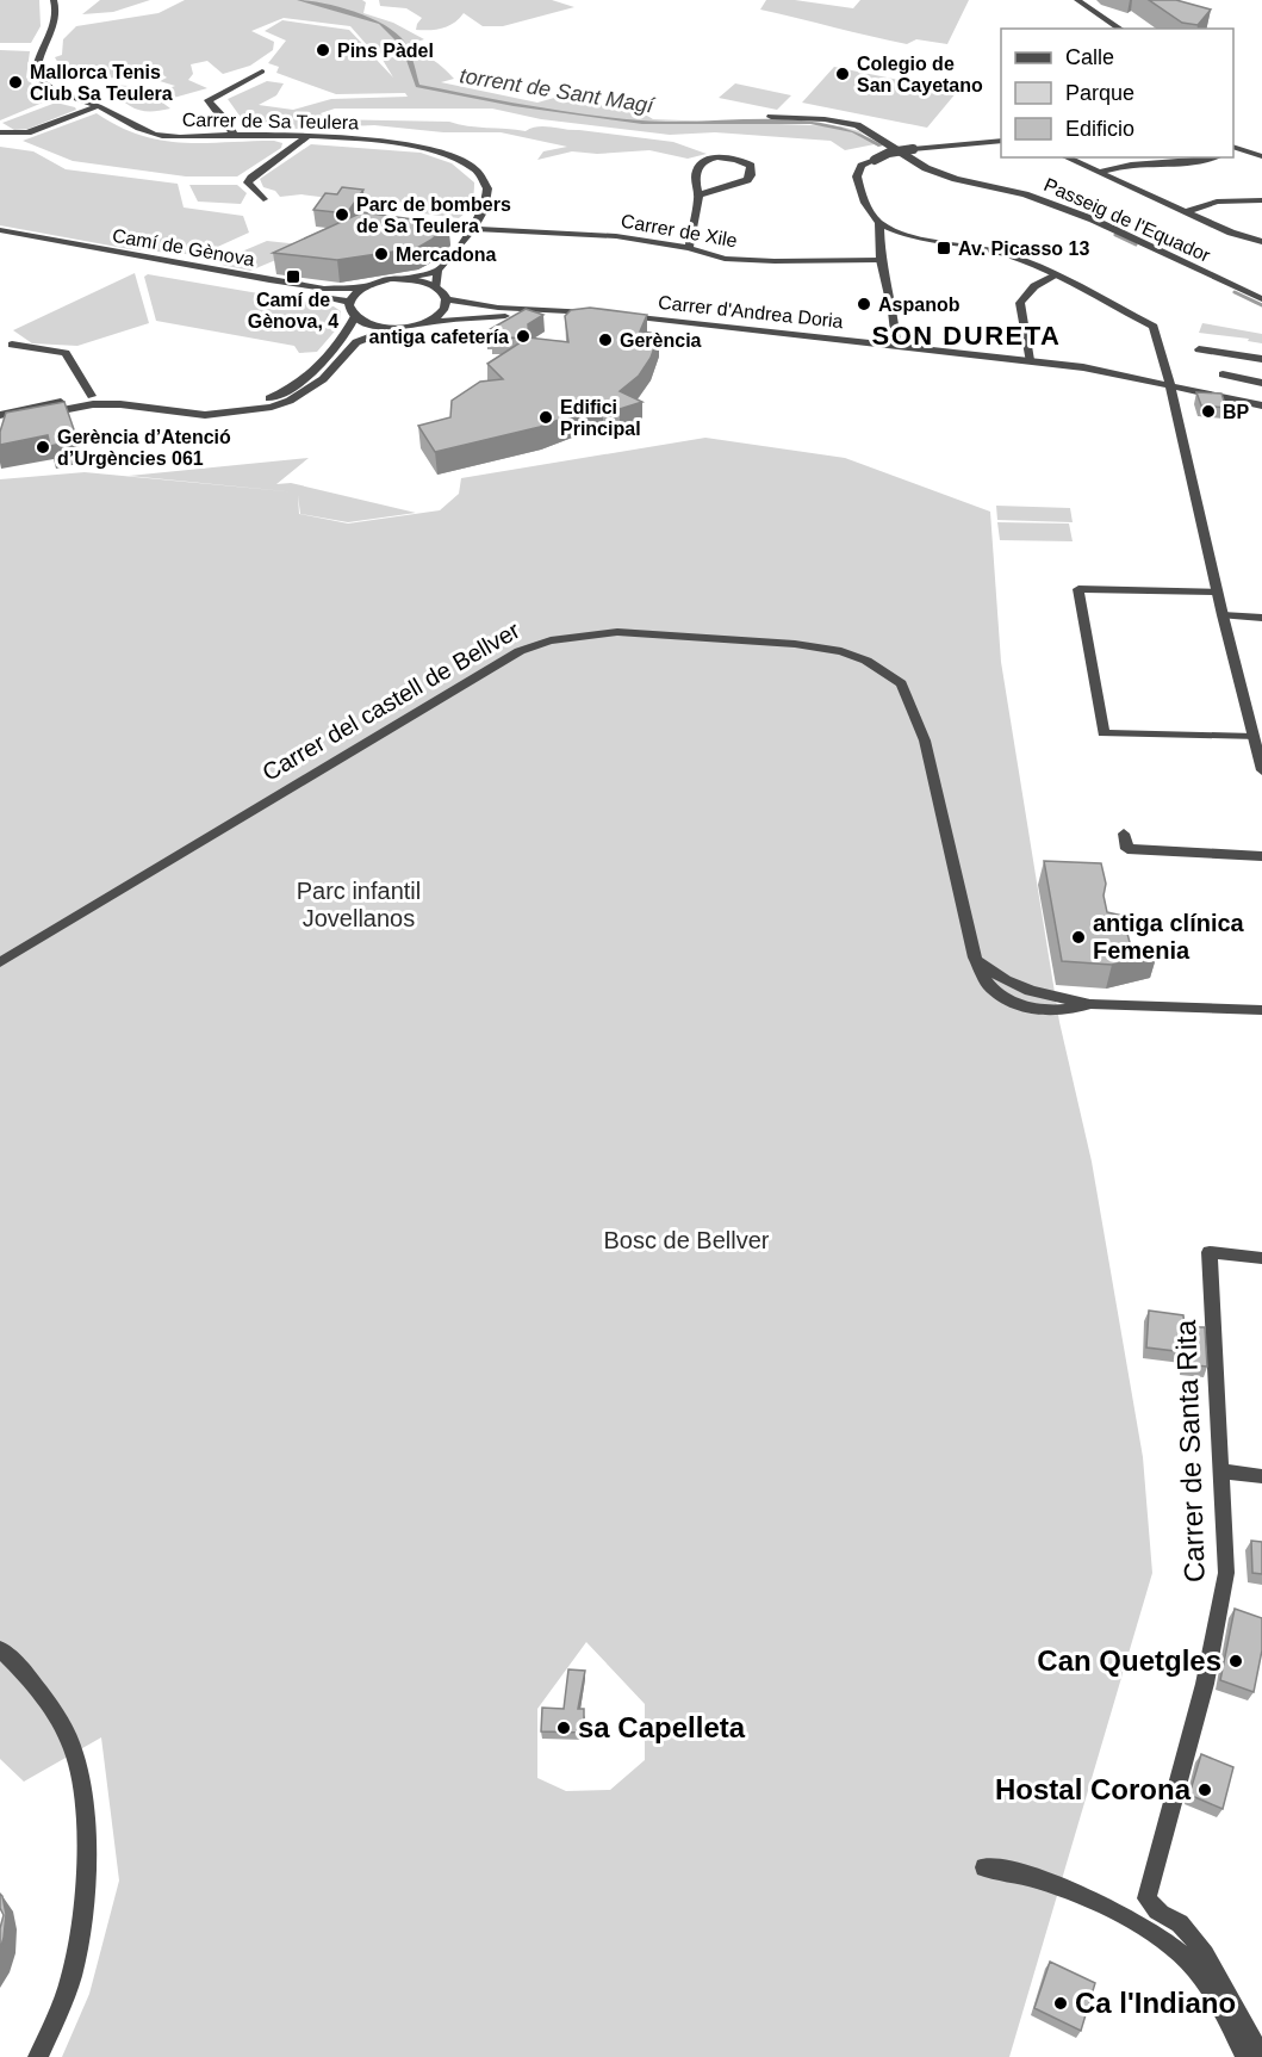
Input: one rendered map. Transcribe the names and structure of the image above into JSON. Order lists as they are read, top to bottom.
{
  "streets": {
    "street": [
      "Carrer de Sa Teulera",
      "Passeig de l'Equador",
      "Carrer de Xile",
      "Camí de Gènova",
      "Carrer d'Andrea Doria",
      "Carrer del castell de Bellver",
      "Carrer de Santa Rita"
    ]
  },
  "crossings": [
    ["Carrer de Sa Teulera", "Carrer de Xile"]
  ],
  "districts": ["SON DURETA"],
  "water": ["torrent de Sant Magí"],
  "parks": ["Parc infantil Jovellanos", "Bosc de Bellver"],
  "places": {
    "other": [
      "Pins Pàdel",
      "Colegio de San Cayetano",
      "Mallorca Tenis Club Sa Teulera",
      "Parc de bombers de Sa Teulera",
      "Mercadona",
      "Aspanob",
      "antiga cafetería",
      "Gerència",
      "BP",
      "Edifici Principal",
      "Gerència d’Atenció d’Urgències 061",
      "antiga clínica Femenia",
      "Can Quetgles",
      "sa Capelleta",
      "Hostal Corona",
      "Ca l'Indiano"
    ],
    "transit": ["Av. Picasso 13", "Camí de Gènova, 4"]
  },
  "legend": ["Calle", "Parque", "Edificio"]
}
